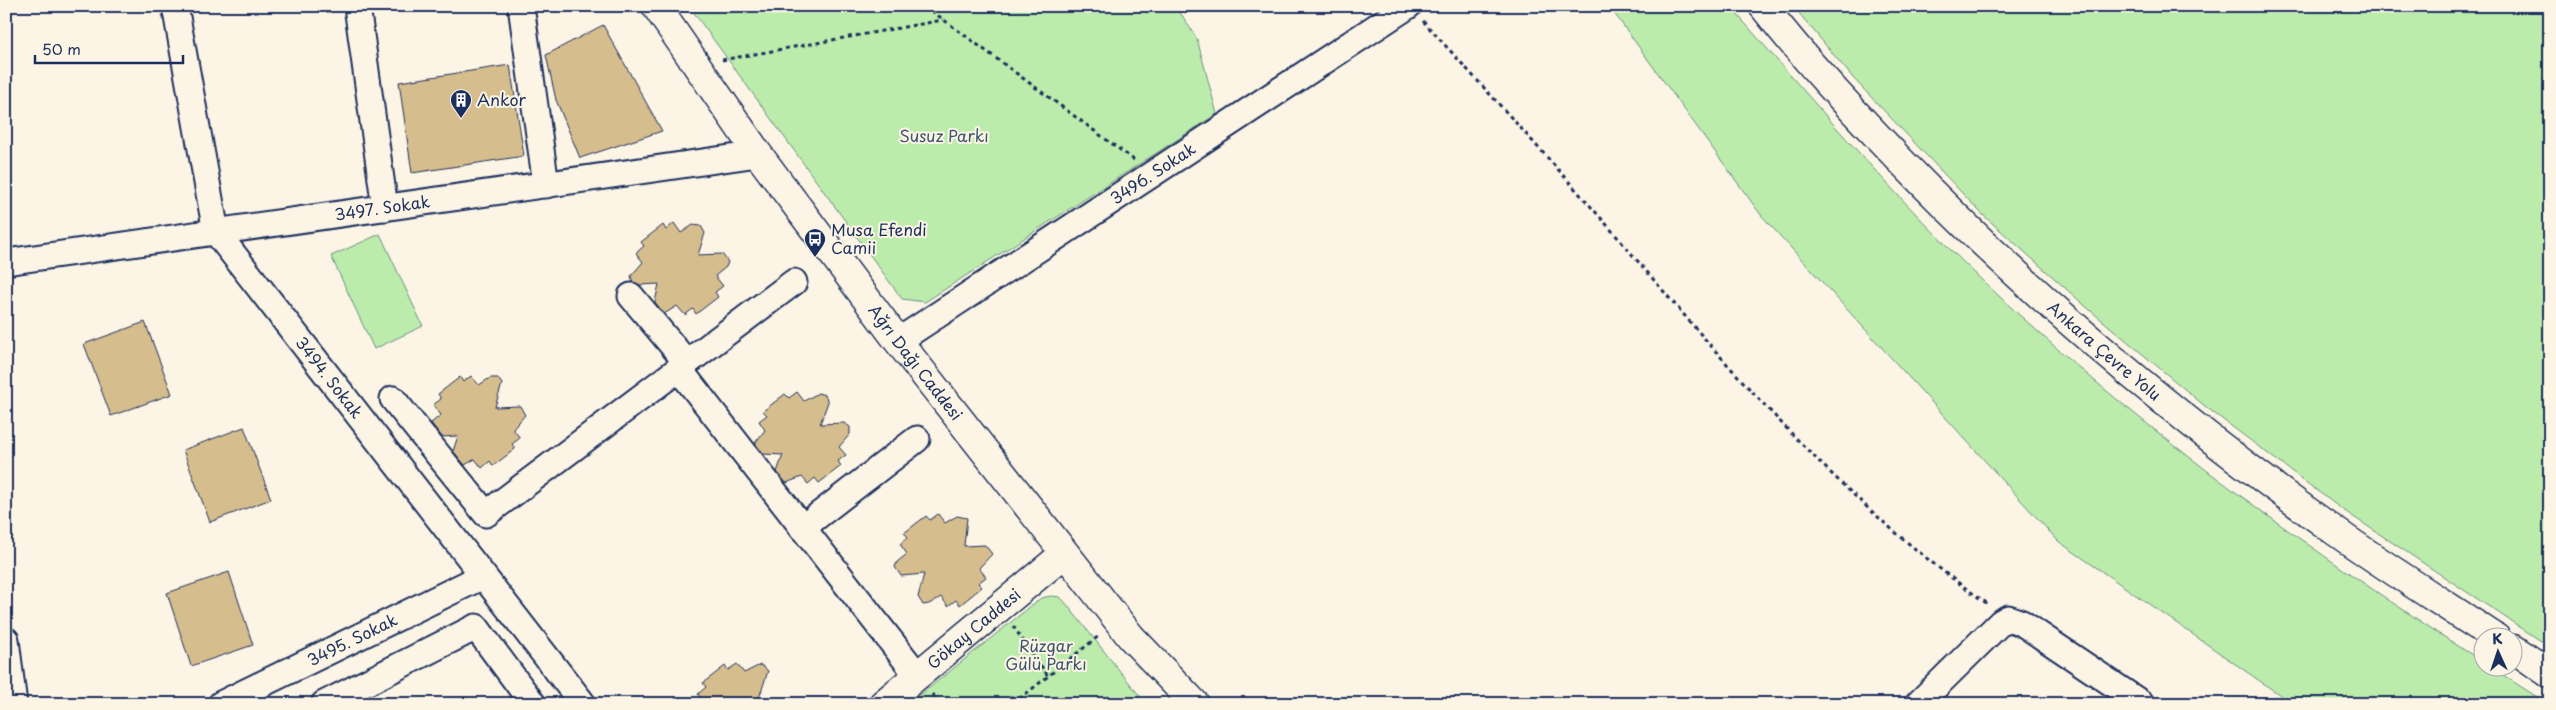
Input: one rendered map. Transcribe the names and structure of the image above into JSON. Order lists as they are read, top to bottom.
{
  "streets": {
    "main road": ["Ankara Çevre Yolu", "Ağrı Dağı Caddesi", "Gökay Caddesi"],
    "street": [
      "3496. Sokak",
      "3497. Sokak",
      "3494. Sokak",
      "3495. Sokak"
    ]
  },
  "crossings": [
    ["3496. Sokak", "Ağrı Dağı Caddesi"],
    ["3497. Sokak", "Ağrı Dağı Caddesi"],
    ["3497. Sokak", "3494. Sokak"],
    ["Ağrı Dağı Caddesi", "Gökay Caddesi"],
    ["3494. Sokak", "3495. Sokak"]
  ],
  "parks": ["Susuz Parkı", "Rüzgar Gülü Parkı"],
  "places": {
    "building": ["Ankor"],
    "bus stop": ["Musa Efendi Camii"]
  },
  "scale_bar": "50 m",
  "north": "top"
}
